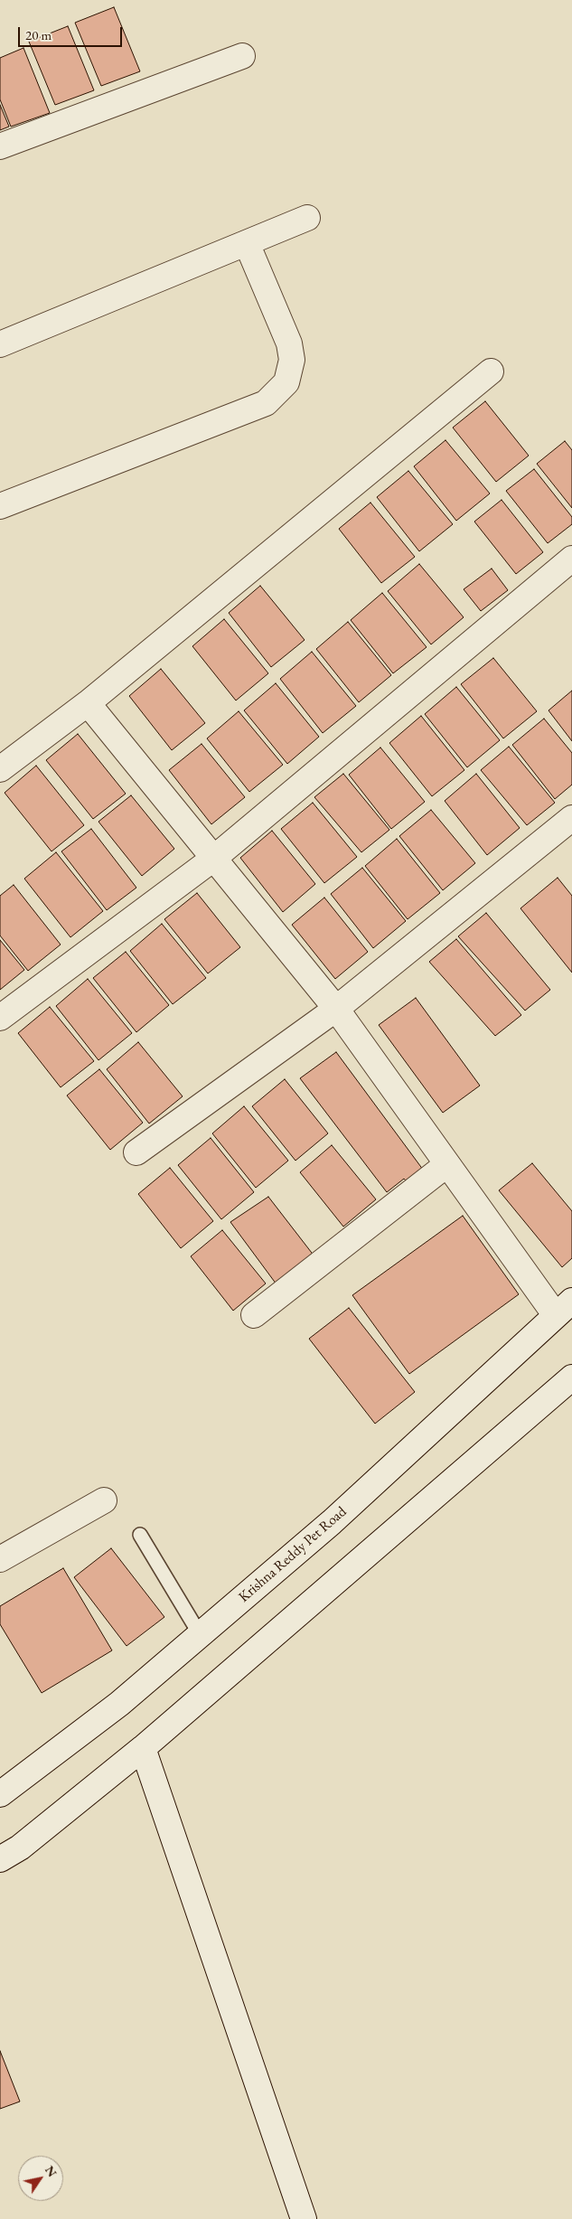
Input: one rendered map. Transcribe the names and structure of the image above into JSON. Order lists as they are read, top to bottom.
{
  "streets": {
    "street": ["Krishna Reddy Pet Road"]
  },
  "scale_bar": "20 m",
  "north": "top right"
}
